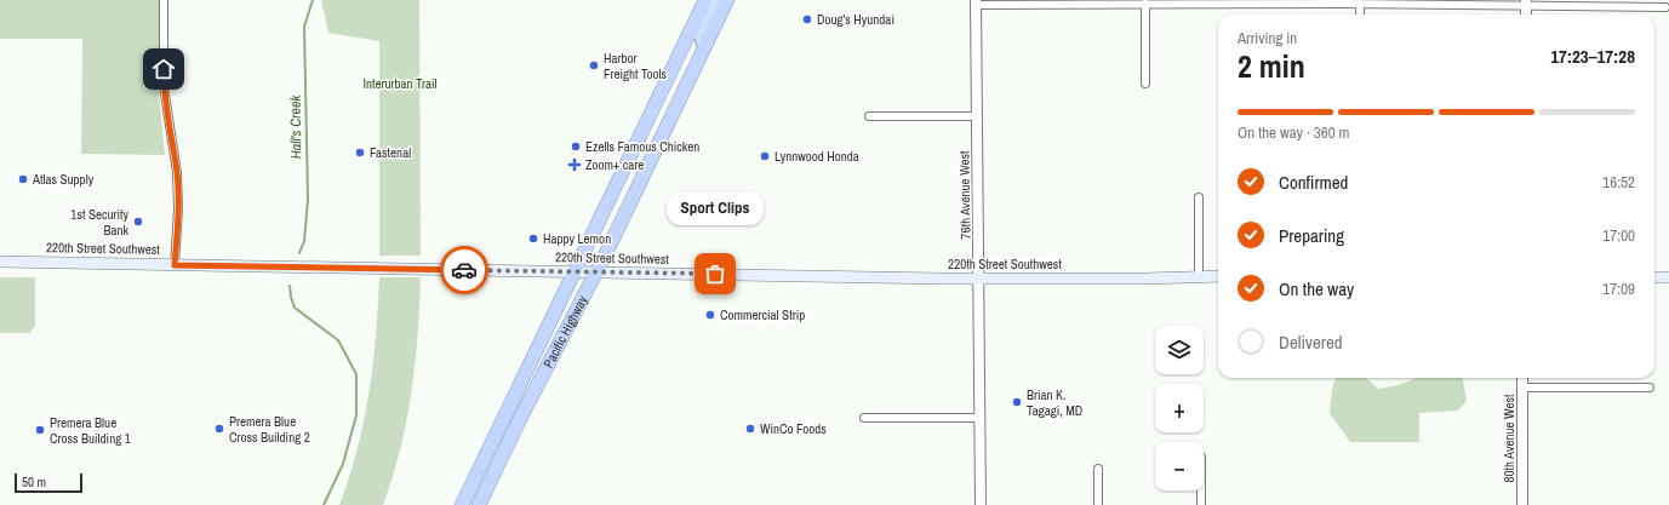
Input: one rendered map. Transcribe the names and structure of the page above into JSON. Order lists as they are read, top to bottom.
{
  "streets": {
    "highway": ["Pacific Highway"],
    "main road": ["220th Street Southwest"],
    "street": ["76th Avenue West", "80th Avenue West"]
  },
  "crossings": [
    ["76th Avenue West", "220th Street Southwest"],
    ["220th Street Southwest", "Pacific Highway"]
  ],
  "water": ["Hall's Creek"],
  "parks": ["Interurban Trail"],
  "places": {
    "other": [
      "Doug's Hyundai",
      "Harbor Freight Tools",
      "Ezells Famous Chicken",
      "Fastenal",
      "Lynnwood Honda",
      "Atlas Supply",
      "1st Security Bank",
      "Happy Lemon",
      "Sport Clips",
      "Commercial Strip",
      "Brian K. Tagagi, MD",
      "Premera Blue Cross Building 2",
      "WinCo Foods",
      "Premera Blue Cross Building 1"
    ],
    "health": ["Zoom+ care"]
  },
  "scale_bar": "50 m",
  "page": {
    "heading": ["2 min", "Arriving in", "17:23–17:28"],
    "bar": "On the way · 360 m",
    "list": [
      ["Confirmed", "16:52"],
      ["Preparing", "17:00"],
      ["On the way", "17:09"],
      "Delivered"
    ],
    "bubble": "Sport Clips",
    "map_buttons": ["+", "−"],
    "scale": "50 m"
  }
}
